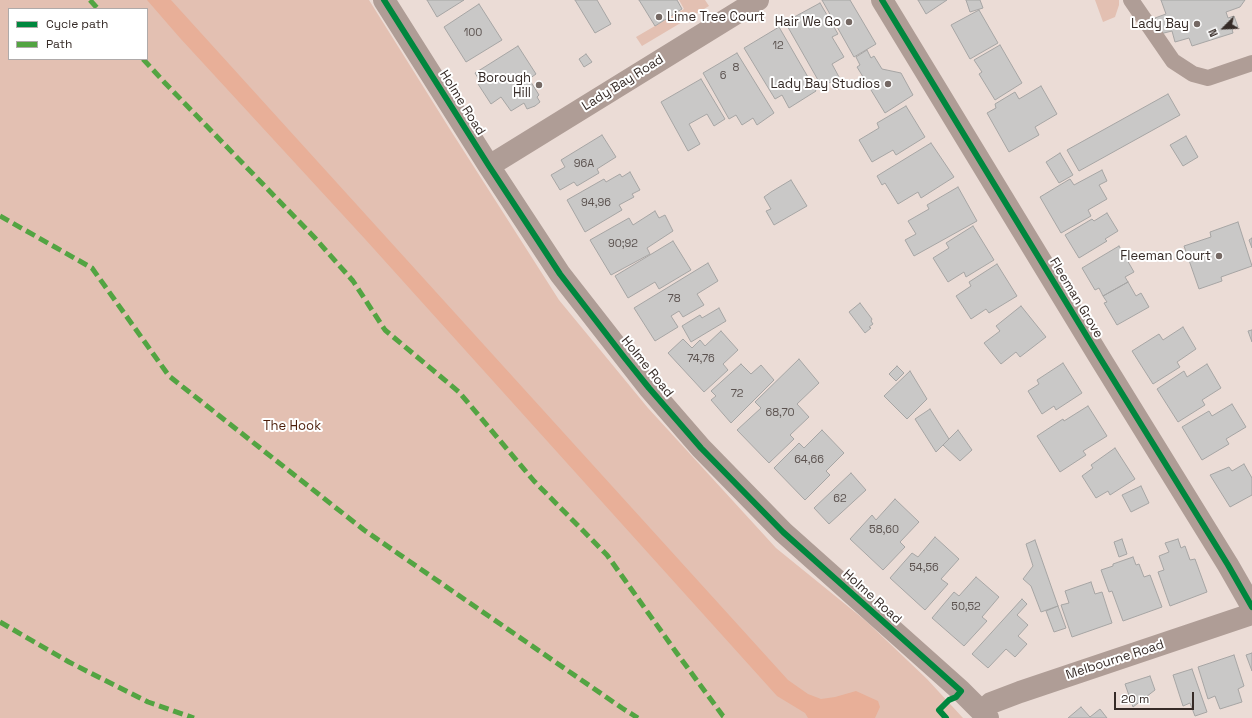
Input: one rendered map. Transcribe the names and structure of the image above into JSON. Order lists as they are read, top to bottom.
{
  "streets": {
    "street": [
      "Lady Bay Road",
      "Holme Road",
      "Fleeman Grove",
      "Melbourne Road"
    ]
  },
  "crossings": [
    ["Lady Bay Road", "Holme Road"],
    ["Holme Road", "Melbourne Road"]
  ],
  "parks": ["The Hook"],
  "places": [
    "Lime Tree Court",
    "Hair We Go",
    "Lady Bay",
    "Lady Bay Studios",
    "Borough Hill",
    "Fleeman Court"
  ],
  "house_numbers": [
    "100",
    "12",
    "8",
    "6",
    "96A",
    "94,96",
    "90;92",
    "78",
    "74,76",
    "72",
    "68,70",
    "64,66",
    "62",
    "58,60",
    "54,56",
    "50,52"
  ],
  "legend": ["Cycle path", "Path"],
  "scale_bar": "20 m",
  "north": "bottom left"
}
